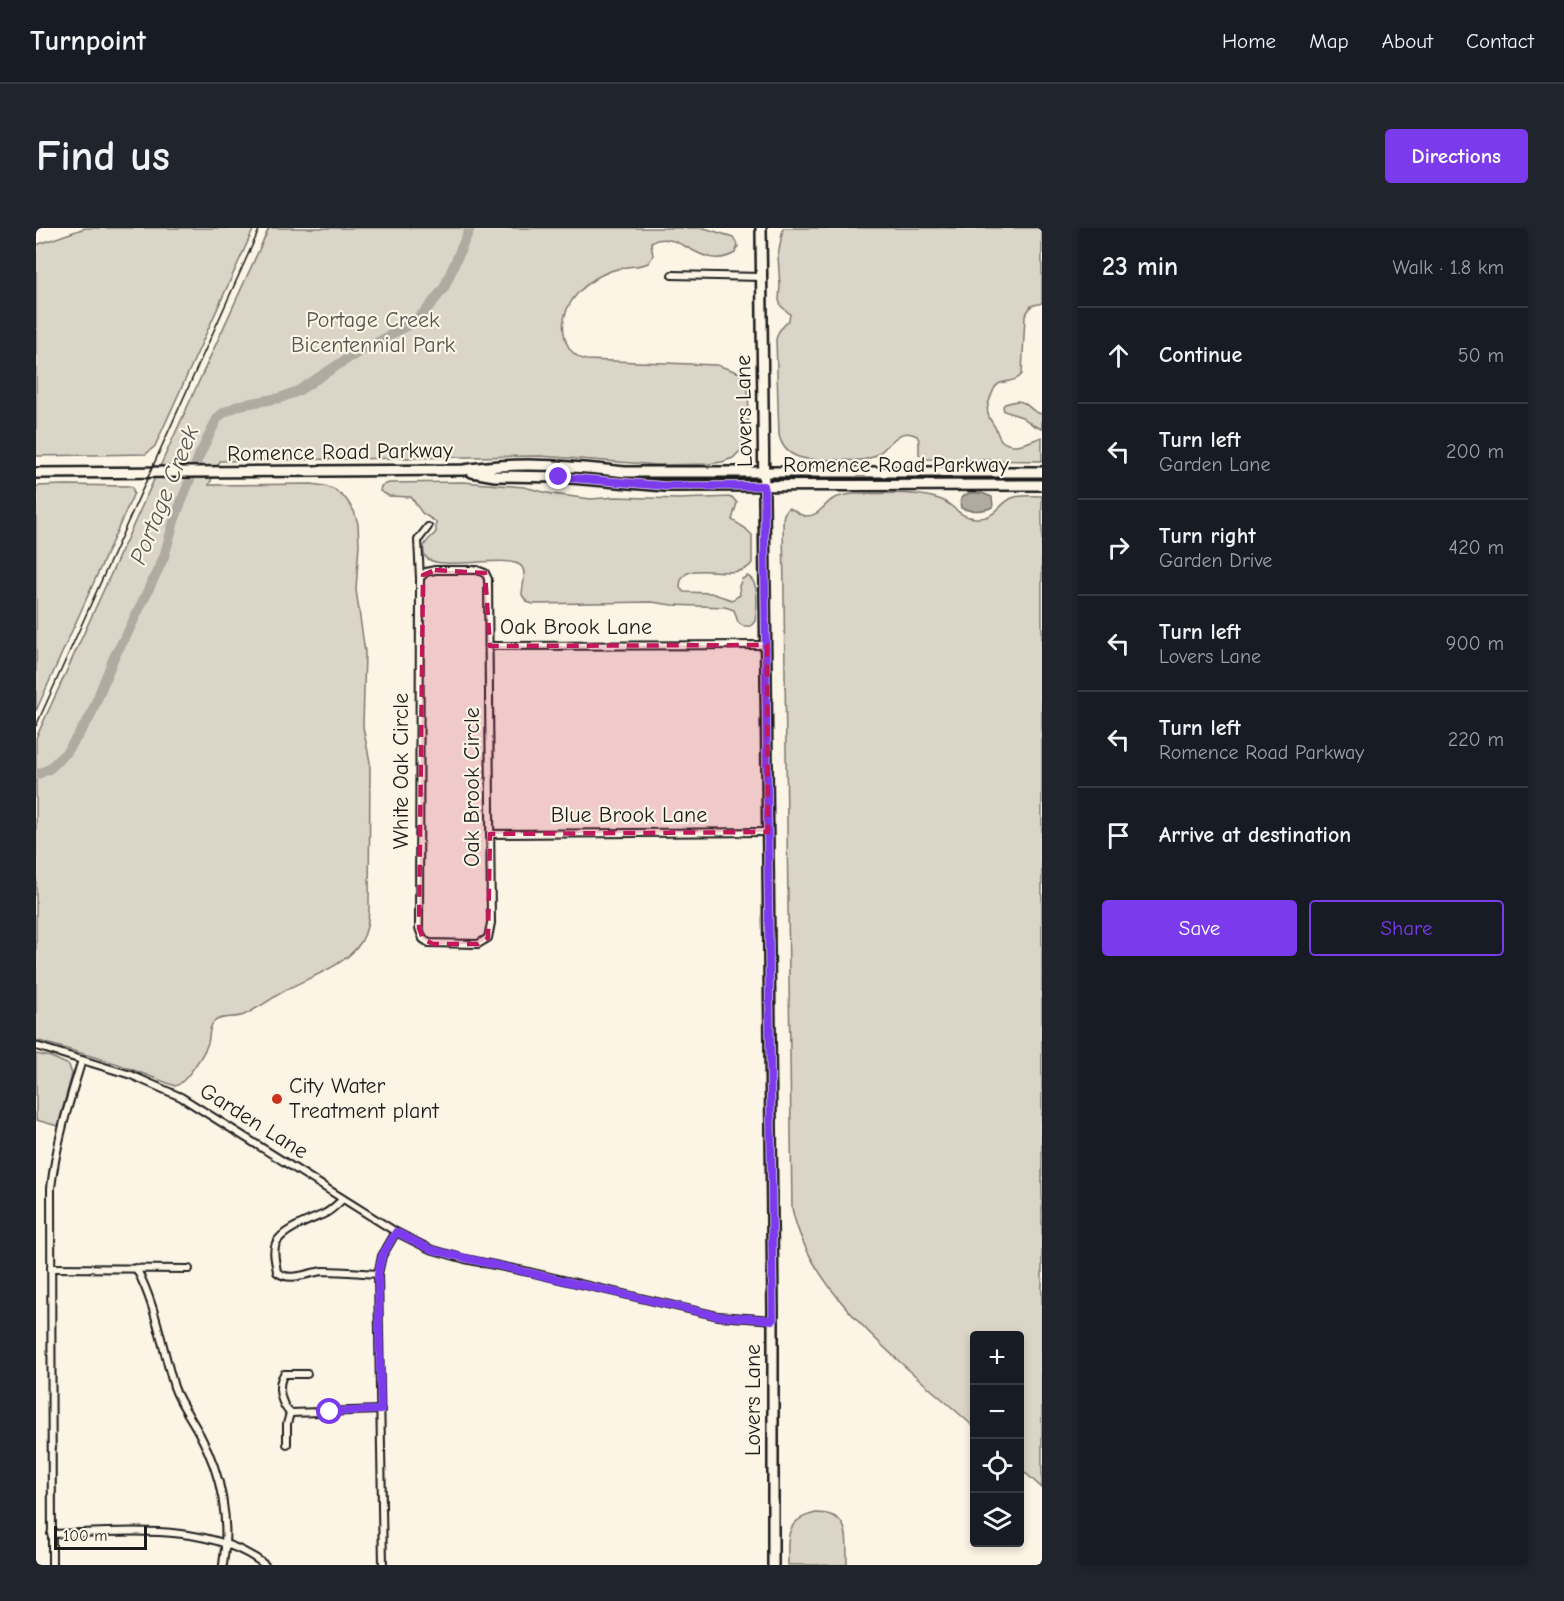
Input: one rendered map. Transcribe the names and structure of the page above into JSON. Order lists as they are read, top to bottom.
{
  "streets": {
    "street": [
      "Lovers Lane",
      "Romence Road Parkway",
      "Oak Brook Lane",
      "White Oak Circle",
      "Oak Brook Circle",
      "Blue Brook Lane",
      "Garden Lane"
    ]
  },
  "crossings": [
    ["Lovers Lane", "Romence Road Parkway"],
    ["Lovers Lane", "Oak Brook Lane"],
    ["Lovers Lane", "Blue Brook Lane"],
    ["Lovers Lane", "Garden Lane"],
    ["Oak Brook Lane", "White Oak Circle"],
    ["Oak Brook Lane", "Oak Brook Circle"],
    ["White Oak Circle", "Oak Brook Circle"],
    ["Oak Brook Circle", "Blue Brook Lane"]
  ],
  "water": ["Portage Creek"],
  "parks": ["Portage Creek Bicentennial Park"],
  "places": ["City Water Treatment plant"],
  "scale_bar": "100 m",
  "page": {
    "header": "Turnpoint",
    "nav": [
      "Home",
      "Map",
      "About",
      "Contact"
    ],
    "buttons": [
      "Directions",
      ["Save", "Share"]
    ],
    "title": "Find us",
    "heading": ["23 min", "Walk · 1.8 km"],
    "list": [
      ["Continue", "50 m"],
      ["Turn left", "Garden Lane", "200 m"],
      ["Turn right", "Garden Drive", "420 m"],
      ["Turn left", "Lovers Lane", "900 m"],
      ["Turn left", "Romence Road Parkway", "220 m"],
      "Arrive at destination"
    ],
    "map_buttons": ["+", "−"],
    "scale": "100 m"
  }
}
